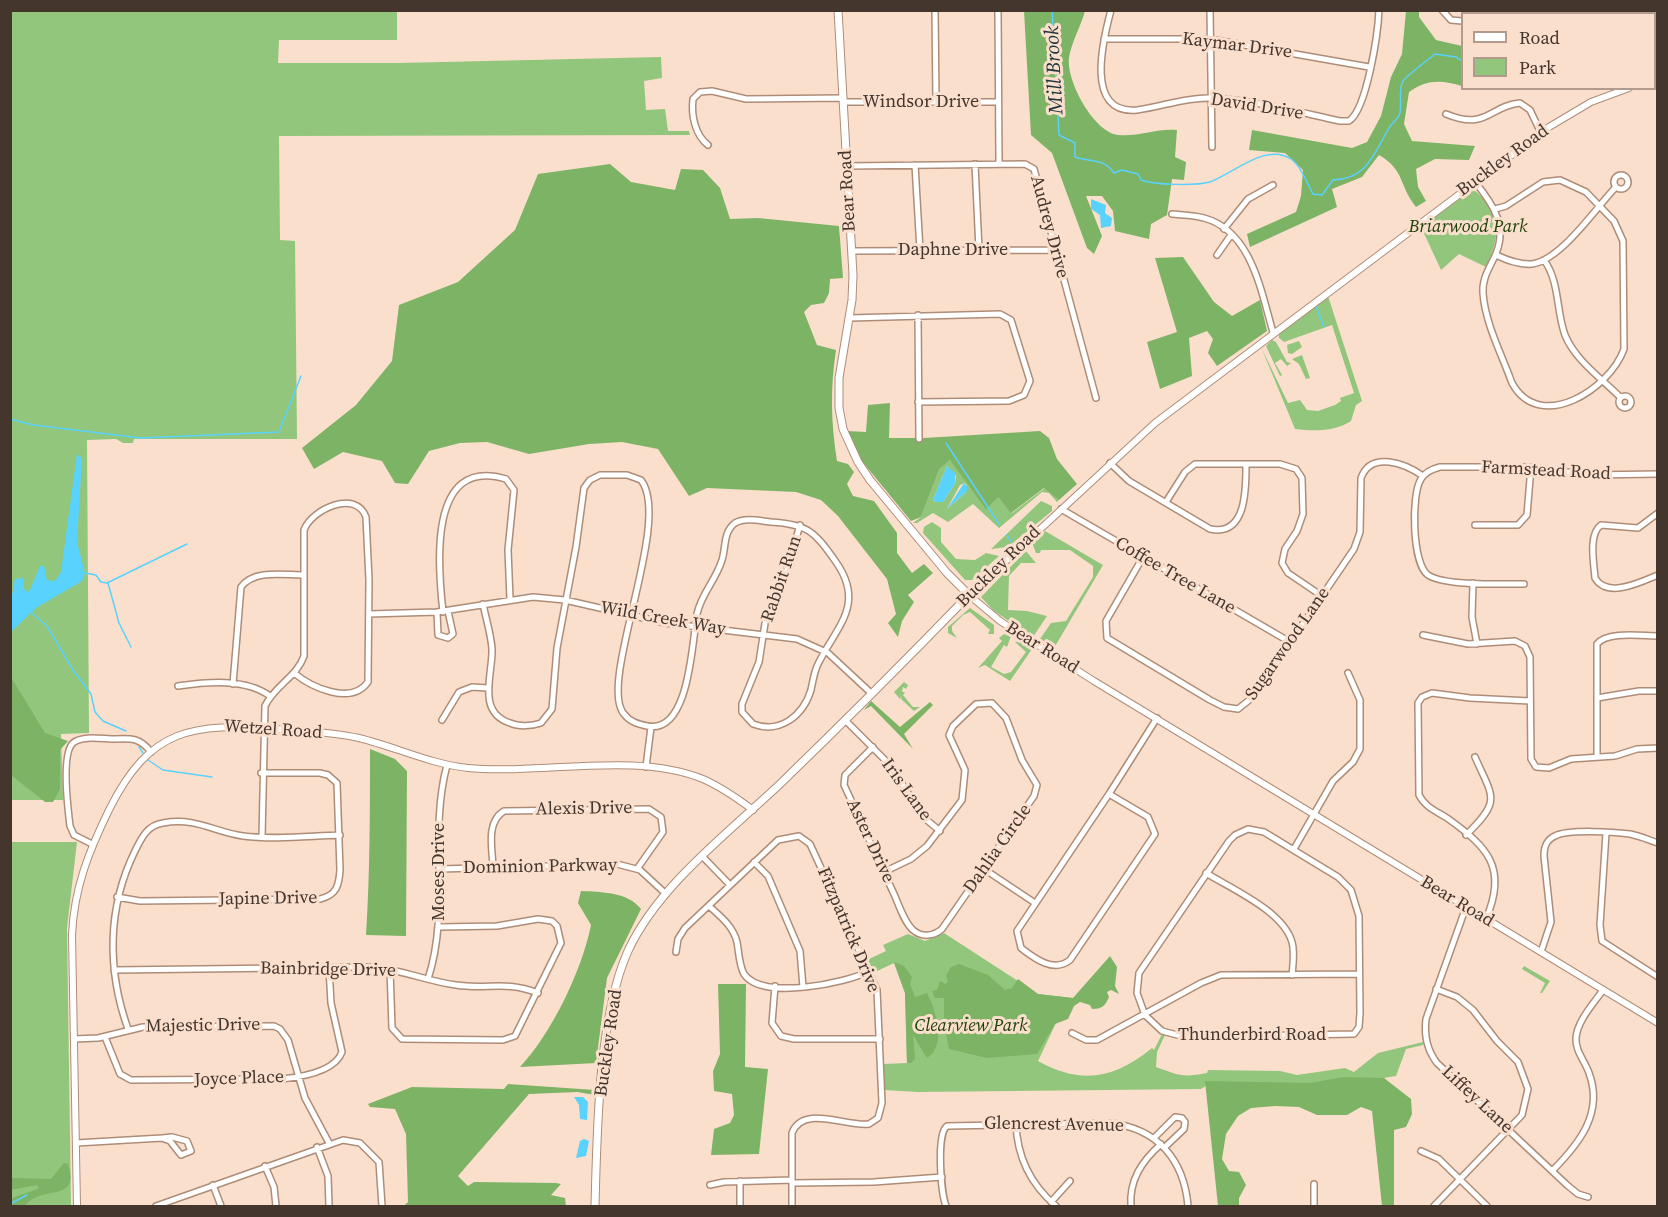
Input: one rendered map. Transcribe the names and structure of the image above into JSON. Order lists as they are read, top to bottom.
{
  "streets": {
    "main road": ["Buckley Road", "Bear Road"],
    "street": [
      "Kaymar Drive",
      "Windsor Drive",
      "David Drive",
      "Audrey Drive",
      "Daphne Drive",
      "Farmstead Road",
      "Coffee Tree Lane",
      "Rabbit Run",
      "Wild Creek Way",
      "Sugarwood Lane",
      "Wetzel Road",
      "Iris Lane",
      "Alexis Drive",
      "Aster Drive",
      "Dahlia Circle",
      "Dominion Parkway",
      "Moses Drive",
      "Japine Drive",
      "Fitzpatrick Drive",
      "Bainbridge Drive",
      "Majestic Drive",
      "Thunderbird Road",
      "Joyce Place",
      "Liffey Lane",
      "Glencrest Avenue"
    ]
  },
  "crossings": [
    ["Kaymar Drive", "David Drive"],
    ["Windsor Drive", "Bear Road"],
    ["Buckley Road", "Bear Road"],
    ["Buckley Road", "Coffee Tree Lane"],
    ["Buckley Road", "Wild Creek Way"],
    ["Buckley Road", "Wetzel Road"],
    ["Buckley Road", "Iris Lane"],
    ["Buckley Road", "Dominion Parkway"],
    ["Bear Road", "Audrey Drive"],
    ["Bear Road", "Daphne Drive"],
    ["Bear Road", "Liffey Lane"],
    ["Audrey Drive", "Daphne Drive"],
    ["Farmstead Road", "Sugarwood Lane"],
    ["Coffee Tree Lane", "Sugarwood Lane"],
    ["Rabbit Run", "Wild Creek Way"],
    ["Wetzel Road", "Moses Drive"],
    ["Wetzel Road", "Majestic Drive"],
    ["Iris Lane", "Aster Drive"],
    ["Iris Lane", "Dahlia Circle"],
    ["Alexis Drive", "Dominion Parkway"],
    ["Aster Drive", "Dahlia Circle"],
    ["Dominion Parkway", "Moses Drive"],
    ["Moses Drive", "Bainbridge Drive"],
    ["Bainbridge Drive", "Joyce Place"],
    ["Majestic Drive", "Joyce Place"]
  ],
  "water": ["Mill Brook"],
  "parks": ["Briarwood Park", "Clearview Park"],
  "legend": ["Road", "Park"]
}
